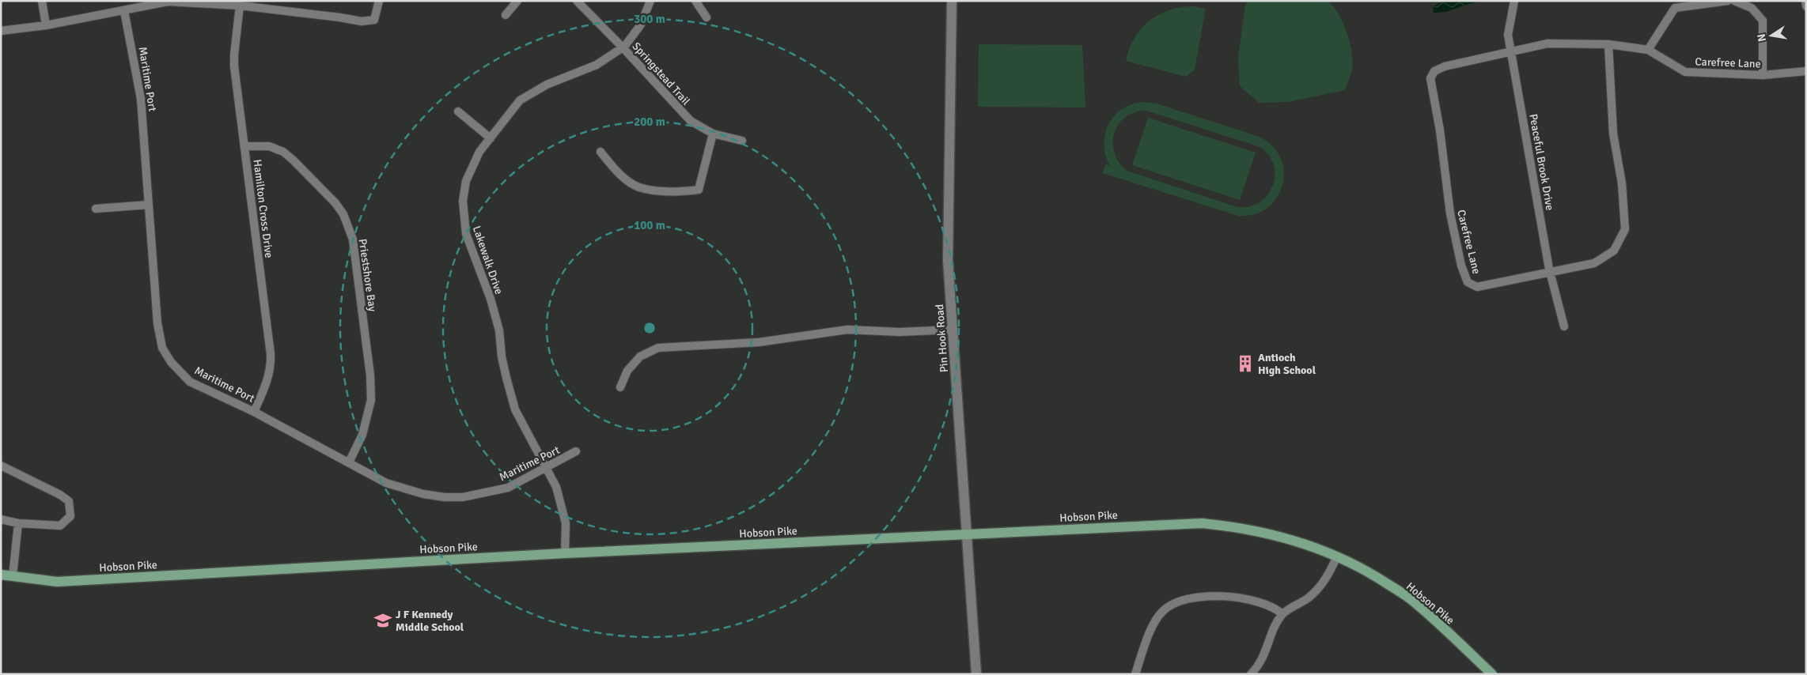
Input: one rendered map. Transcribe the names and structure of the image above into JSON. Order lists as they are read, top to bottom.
{
  "streets": {
    "main road": ["Hobson Pike"],
    "street": [
      "Carefree Lane",
      "Springstead Trail",
      "Maritime Port",
      "Peaceful Brook Drive",
      "Hamilton Cross Drive",
      "Lakewalk Drive",
      "Priestshore Bay",
      "Pin Hook Road"
    ]
  },
  "crossings": [
    ["Carefree Lane", "Peaceful Brook Drive"],
    ["Springstead Trail", "Lakewalk Drive"],
    ["Maritime Port", "Hamilton Cross Drive"],
    ["Maritime Port", "Lakewalk Drive"],
    ["Maritime Port", "Priestshore Bay"],
    ["Hamilton Cross Drive", "Priestshore Bay"],
    ["Lakewalk Drive", "Hobson Pike"],
    ["Pin Hook Road", "Hobson Pike"]
  ],
  "places": {
    "building": ["Antioch High School"],
    "school or university": ["J F Kennedy Middle School"]
  },
  "north": "left",
  "rings": ["300 m", "200 m", "100 m"]
}
